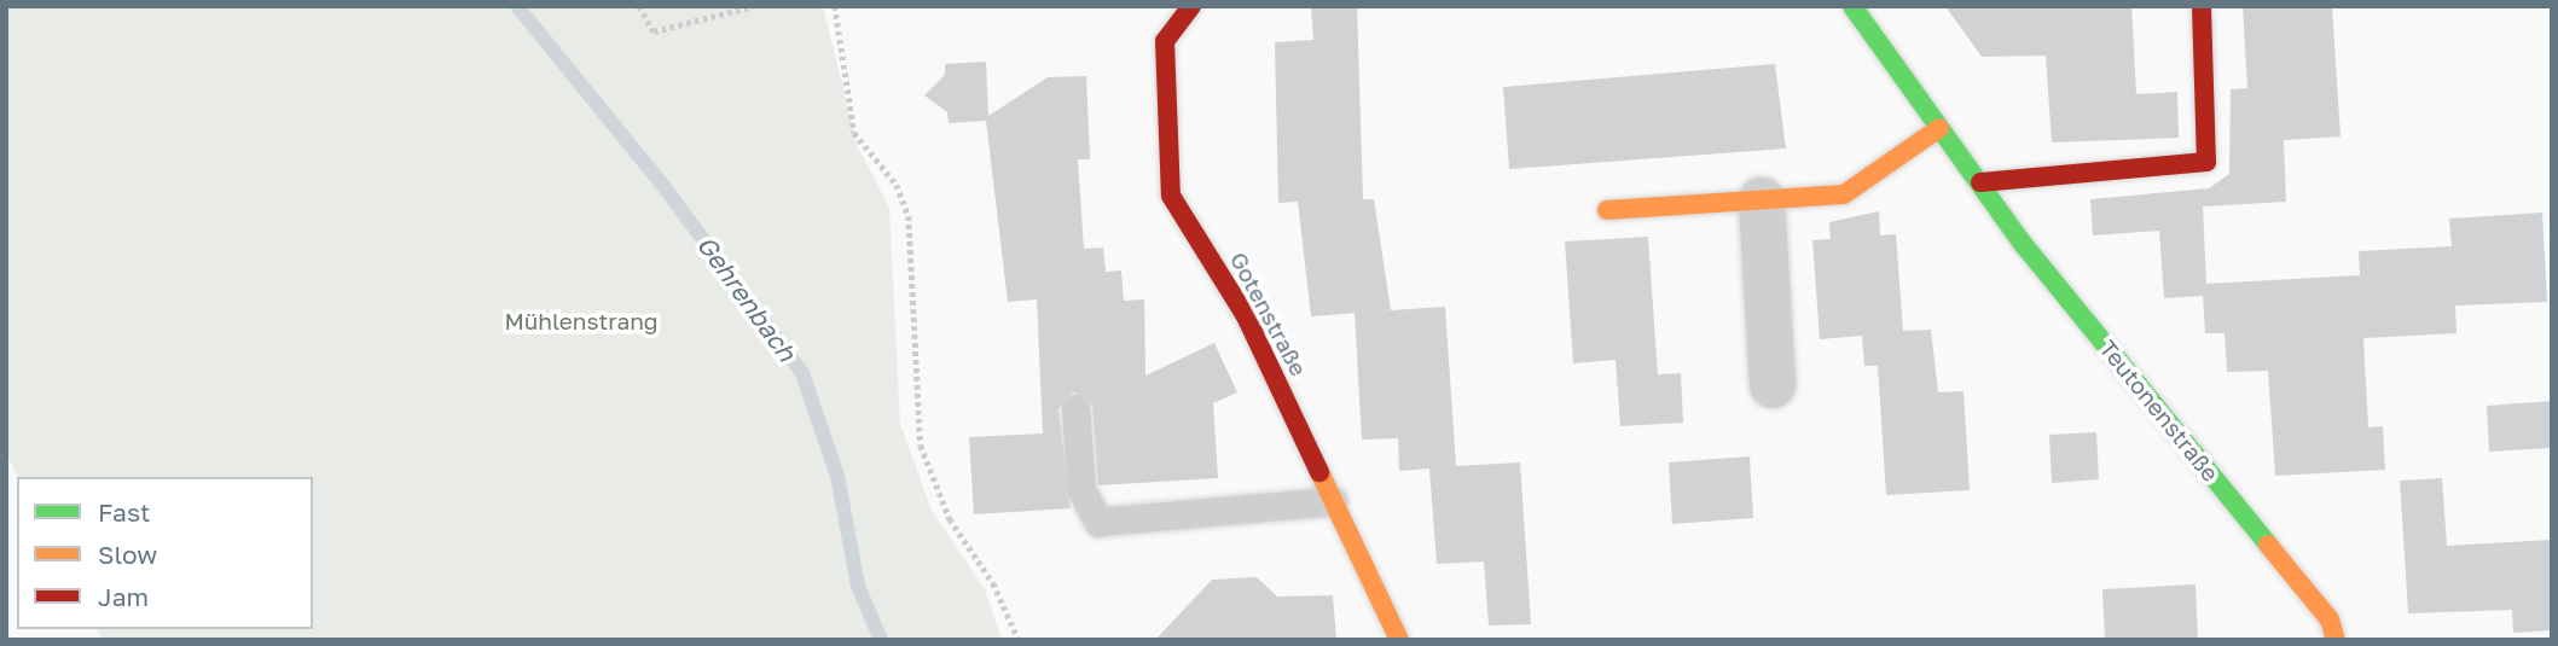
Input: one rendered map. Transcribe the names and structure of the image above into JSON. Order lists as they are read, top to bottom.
{
  "streets": {
    "street": ["Gotenstraße", "Teutonenstraße"]
  },
  "water": ["Gehrenbach"],
  "parks": ["Mühlenstrang"],
  "legend": ["Fast", "Slow", "Jam"]
}
